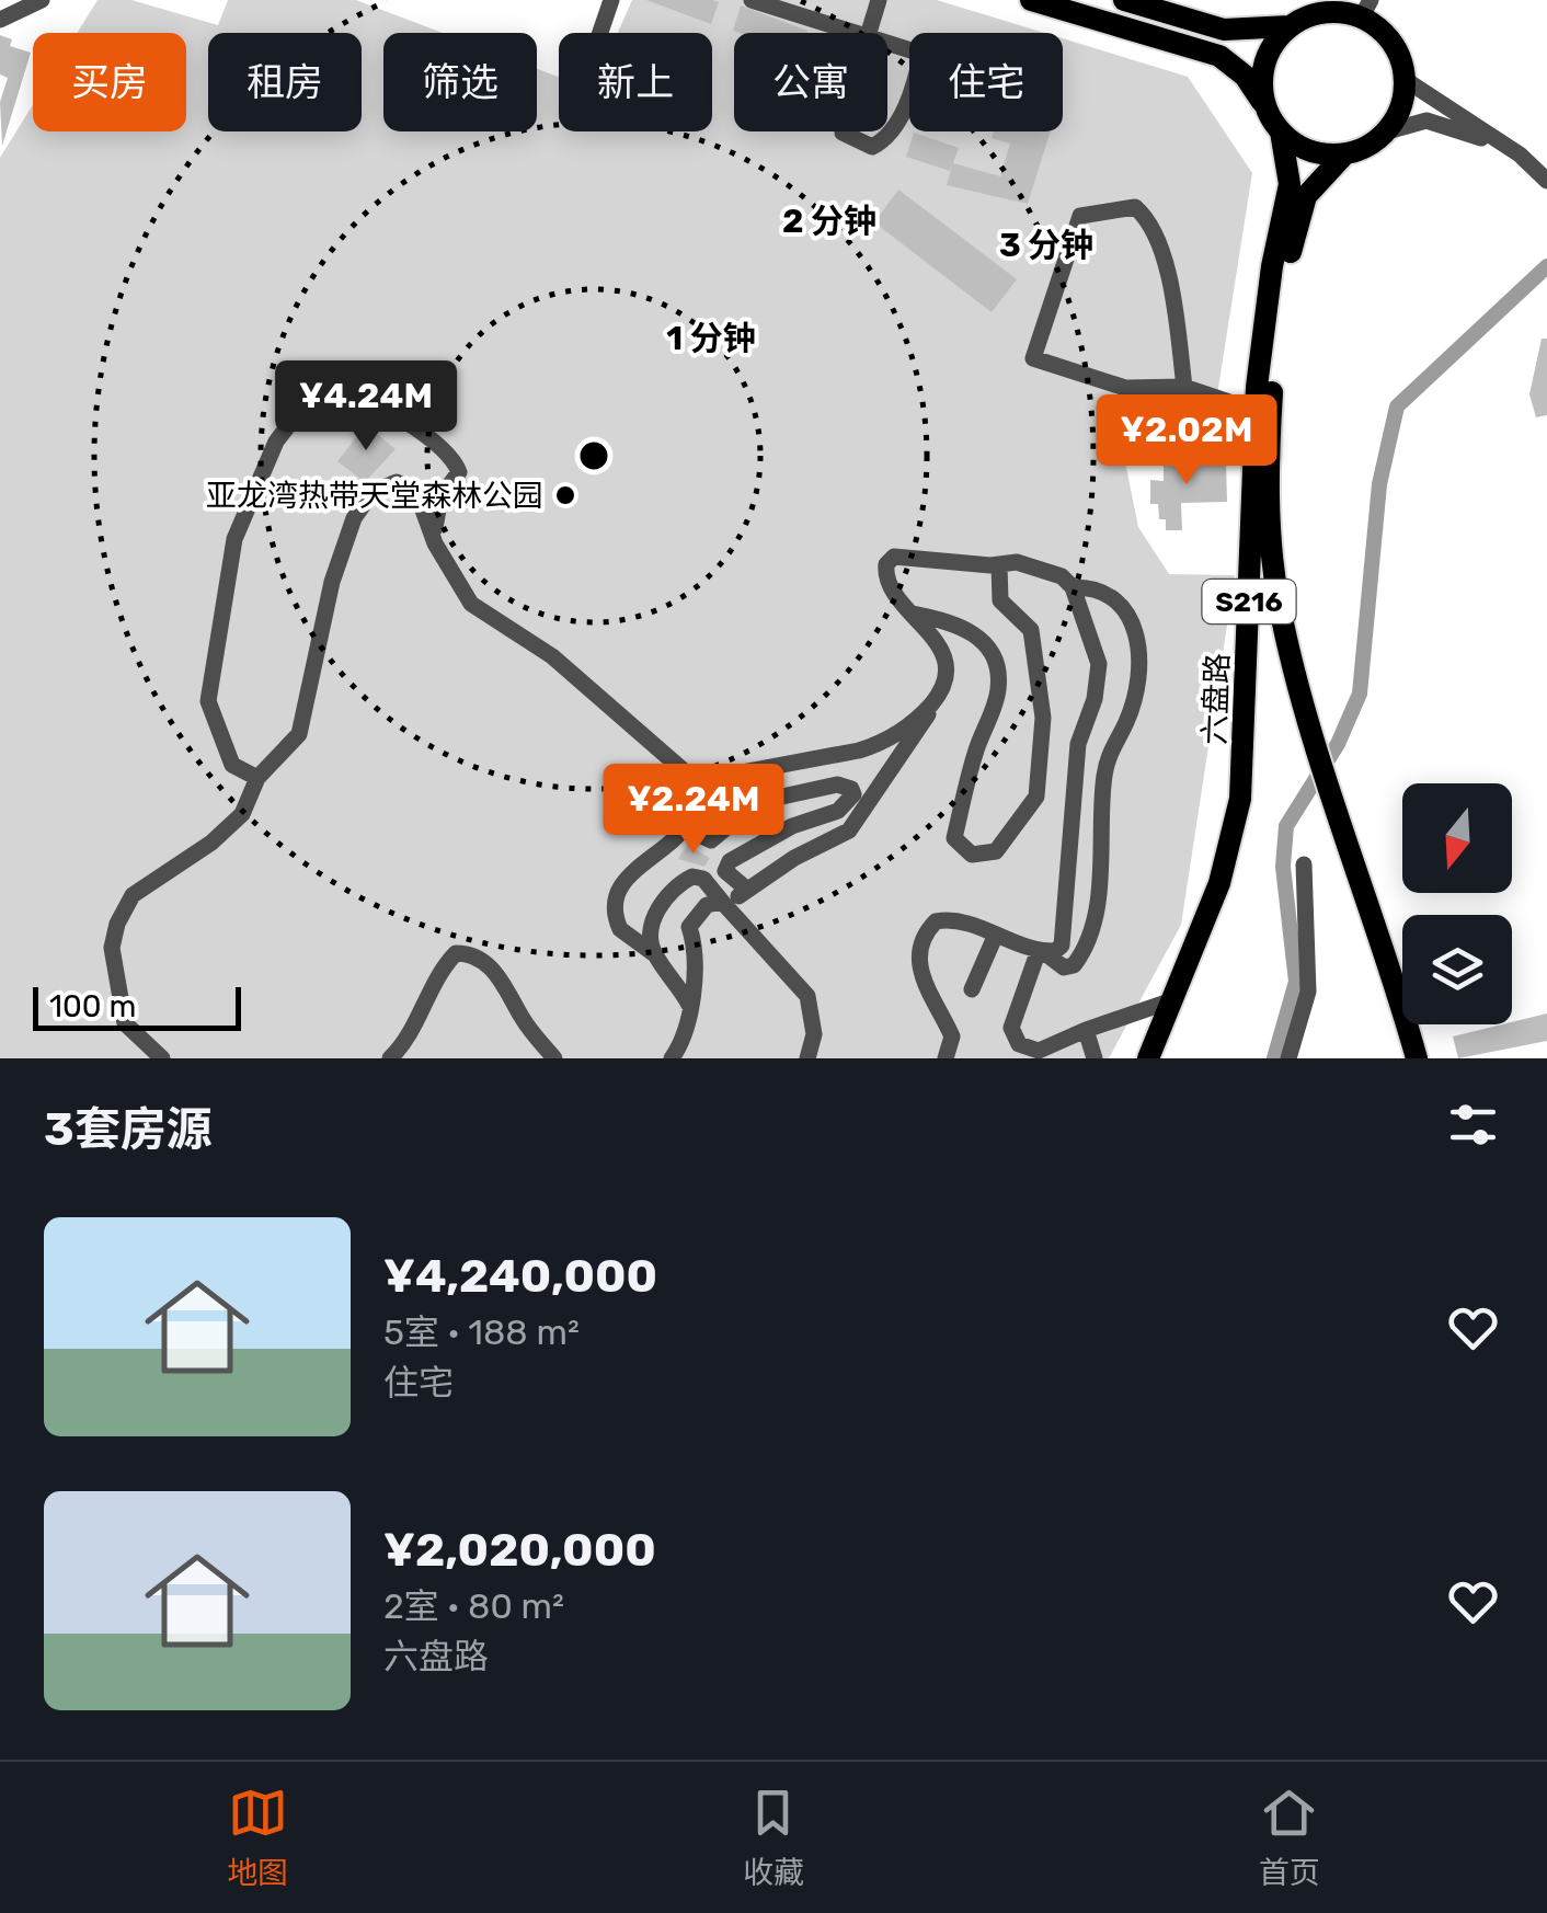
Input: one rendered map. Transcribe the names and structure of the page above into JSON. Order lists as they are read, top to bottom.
{
  "streets": {
    "main road": ["S216", "六盘路"]
  },
  "crossings": [
    ["S216", "六盘路"]
  ],
  "places": ["亚龙湾热带天堂森林公园"],
  "scale_bar": "100 m",
  "north": "bottom",
  "page": {
    "chip": [
      "买房",
      "租房",
      "筛选",
      "新上",
      "公寓",
      "住宅"
    ],
    "price": ["¥4.24M", "¥2.02M", "¥2.24M"],
    "scale": "100 m",
    "heading": "3套房源",
    "list": [
      {
        "name": "¥4,240,000",
        "note": "5室 · 188 m² · 住宅"
      },
      {
        "name": "¥2,020,000",
        "note": "2室 · 80 m² · 六盘路"
      }
    ],
    "tabs": ["地图", "收藏", "首页"]
  },
  "rings": ["2 分钟", "3 分钟", "1 分钟"]
}
